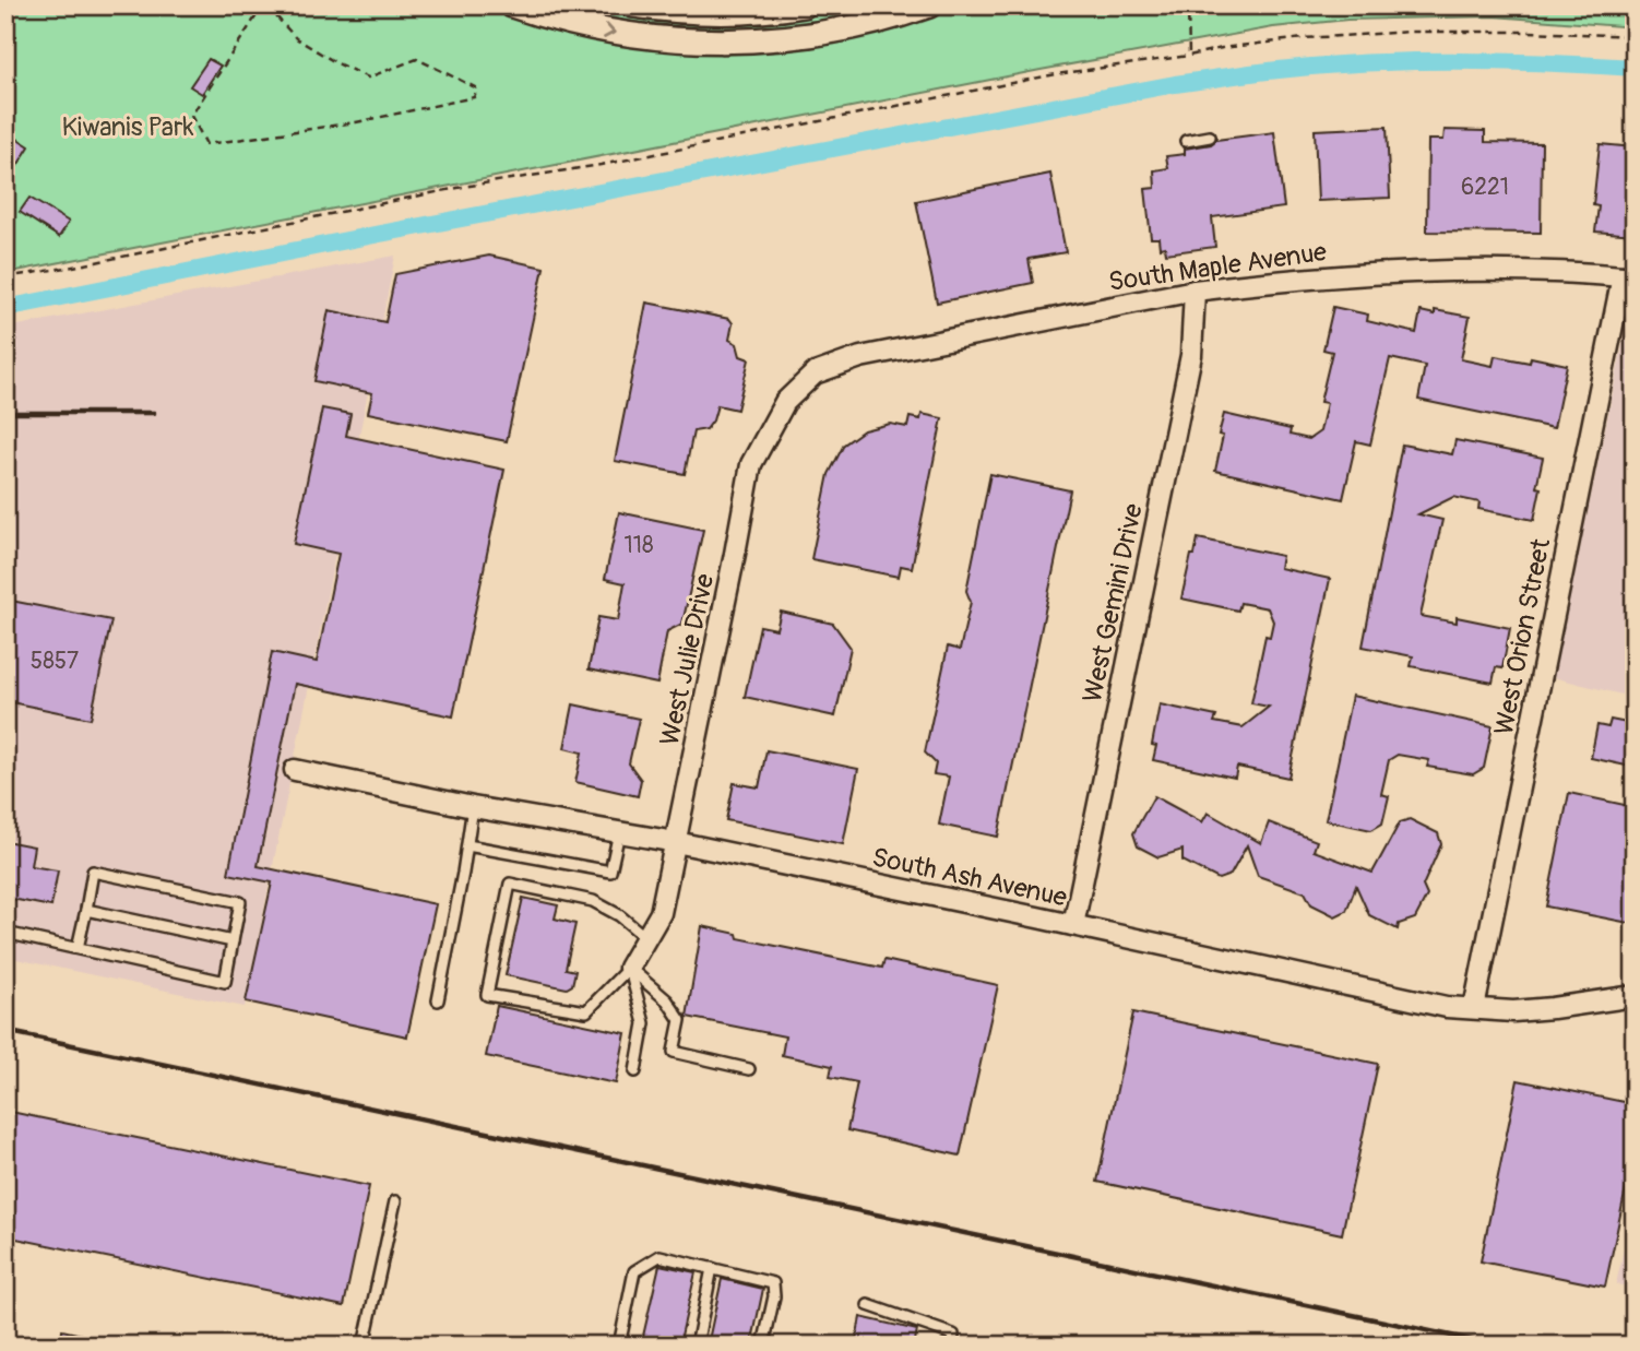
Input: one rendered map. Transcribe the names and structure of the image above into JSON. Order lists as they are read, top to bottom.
{
  "streets": {
    "street": [
      "South Maple Avenue",
      "West Gemini Drive",
      "West Orion Street",
      "West Julie Drive",
      "South Ash Avenue"
    ]
  },
  "crossings": [
    ["South Maple Avenue", "West Gemini Drive"],
    ["South Maple Avenue", "West Orion Street"],
    ["South Maple Avenue", "West Julie Drive"],
    ["West Gemini Drive", "South Ash Avenue"],
    ["West Orion Street", "South Ash Avenue"],
    ["West Julie Drive", "South Ash Avenue"]
  ],
  "parks": ["Kiwanis Park"],
  "house_numbers": ["6221", "118", "5857"]
}
